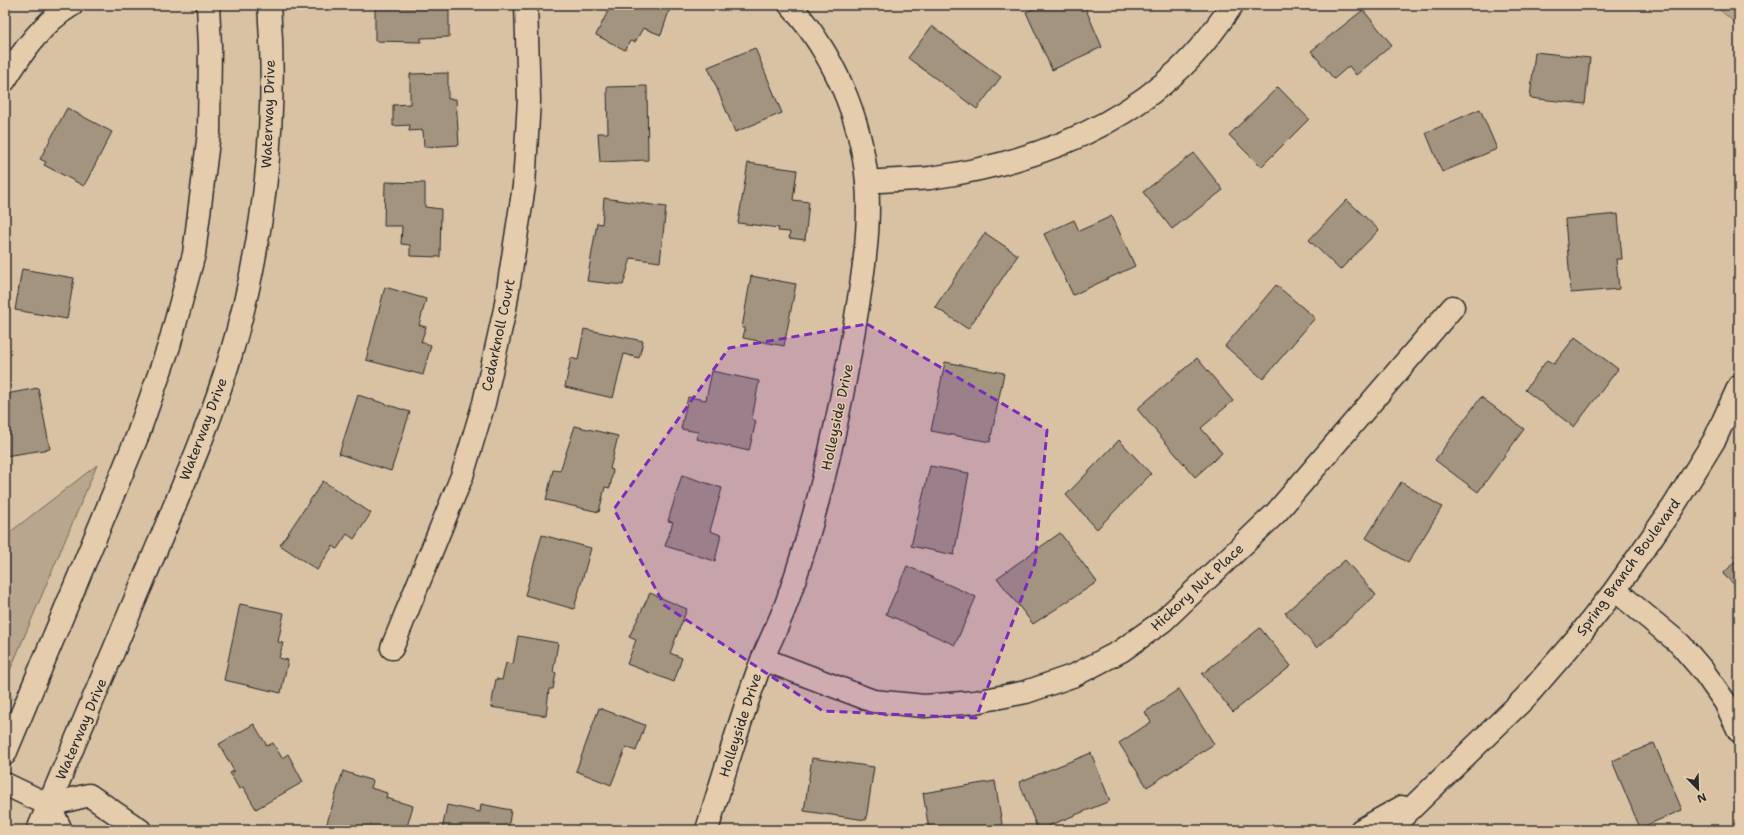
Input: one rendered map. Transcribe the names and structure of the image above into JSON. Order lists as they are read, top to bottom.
{
  "streets": {
    "street": [
      "Waterway Drive",
      "Cedarknoll Court",
      "Holleyside Drive",
      "Spring Branch Boulevard",
      "Hickory Nut Place"
    ]
  },
  "crossings": [
    ["Holleyside Drive", "Hickory Nut Place"]
  ],
  "north": "bottom right"
}
